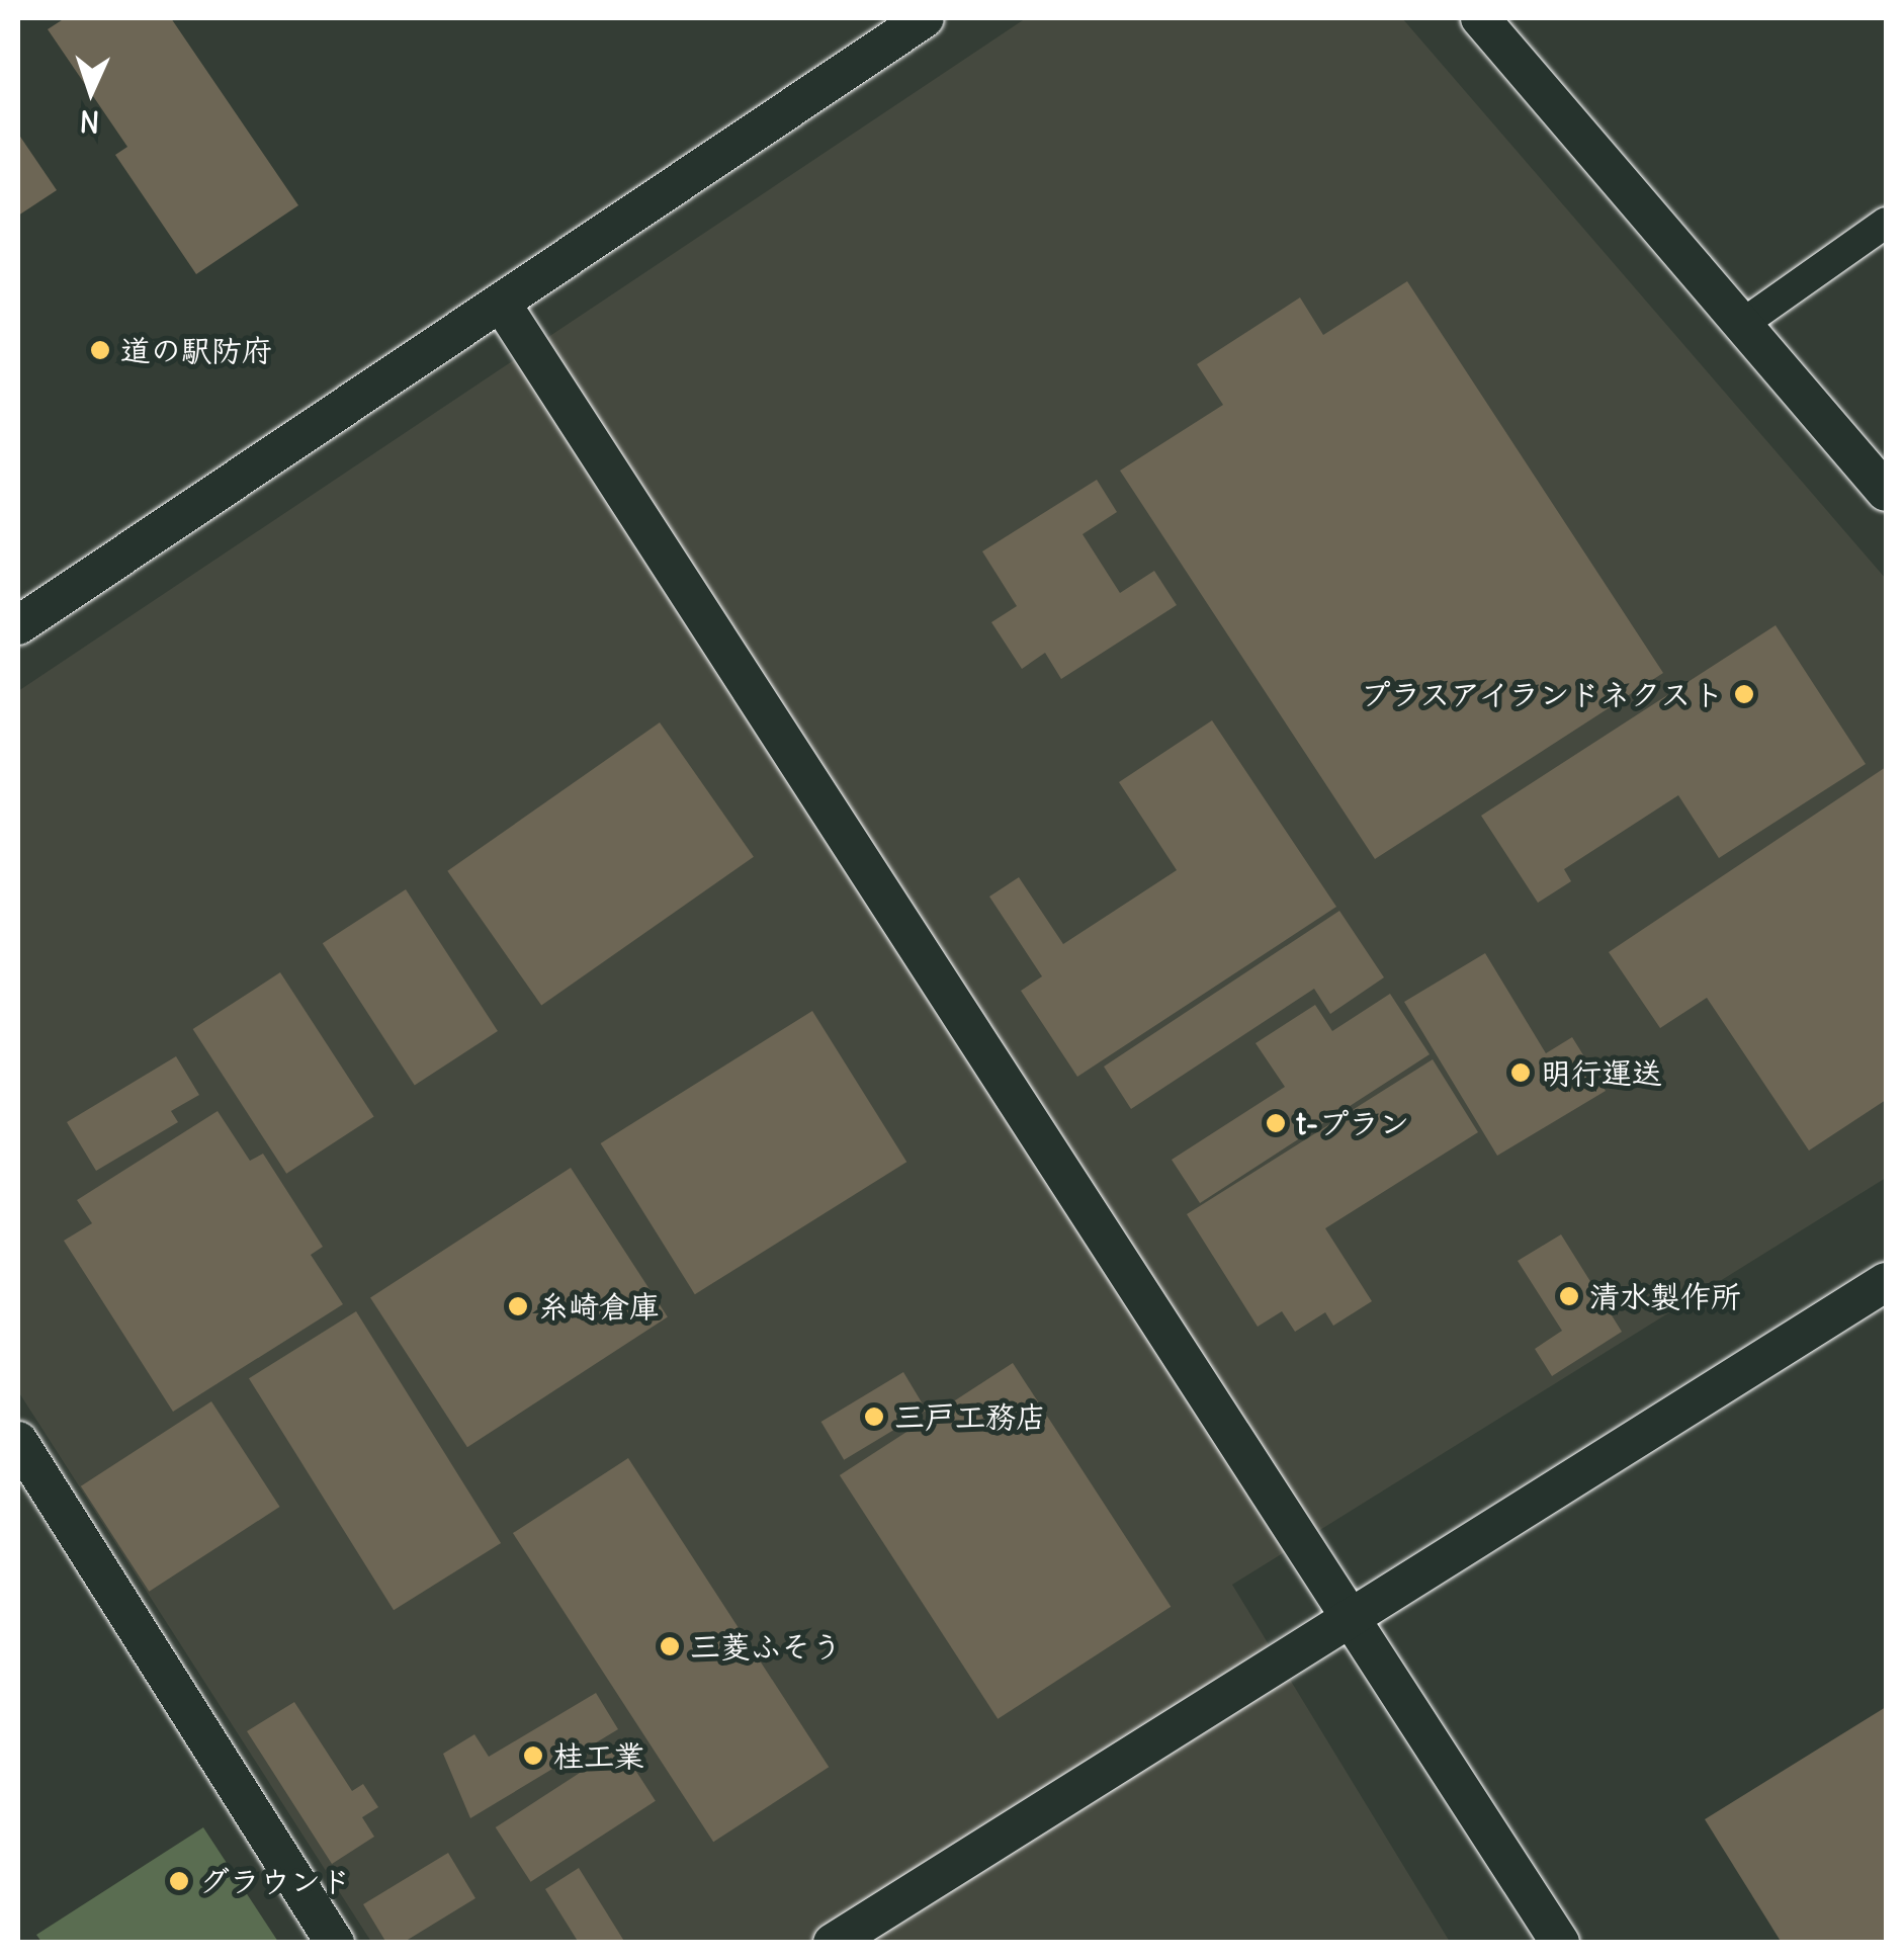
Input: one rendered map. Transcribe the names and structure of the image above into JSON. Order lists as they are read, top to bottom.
{
  "places": [
    "道の駅防府",
    "プラスアイランドネクスト",
    "明行運送",
    "t-プラン",
    "清水製作所",
    "糸崎倉庫",
    "三戸工務店",
    "三菱ふそう",
    "桂工業",
    "グラウンド"
  ],
  "north": "bottom"
}
